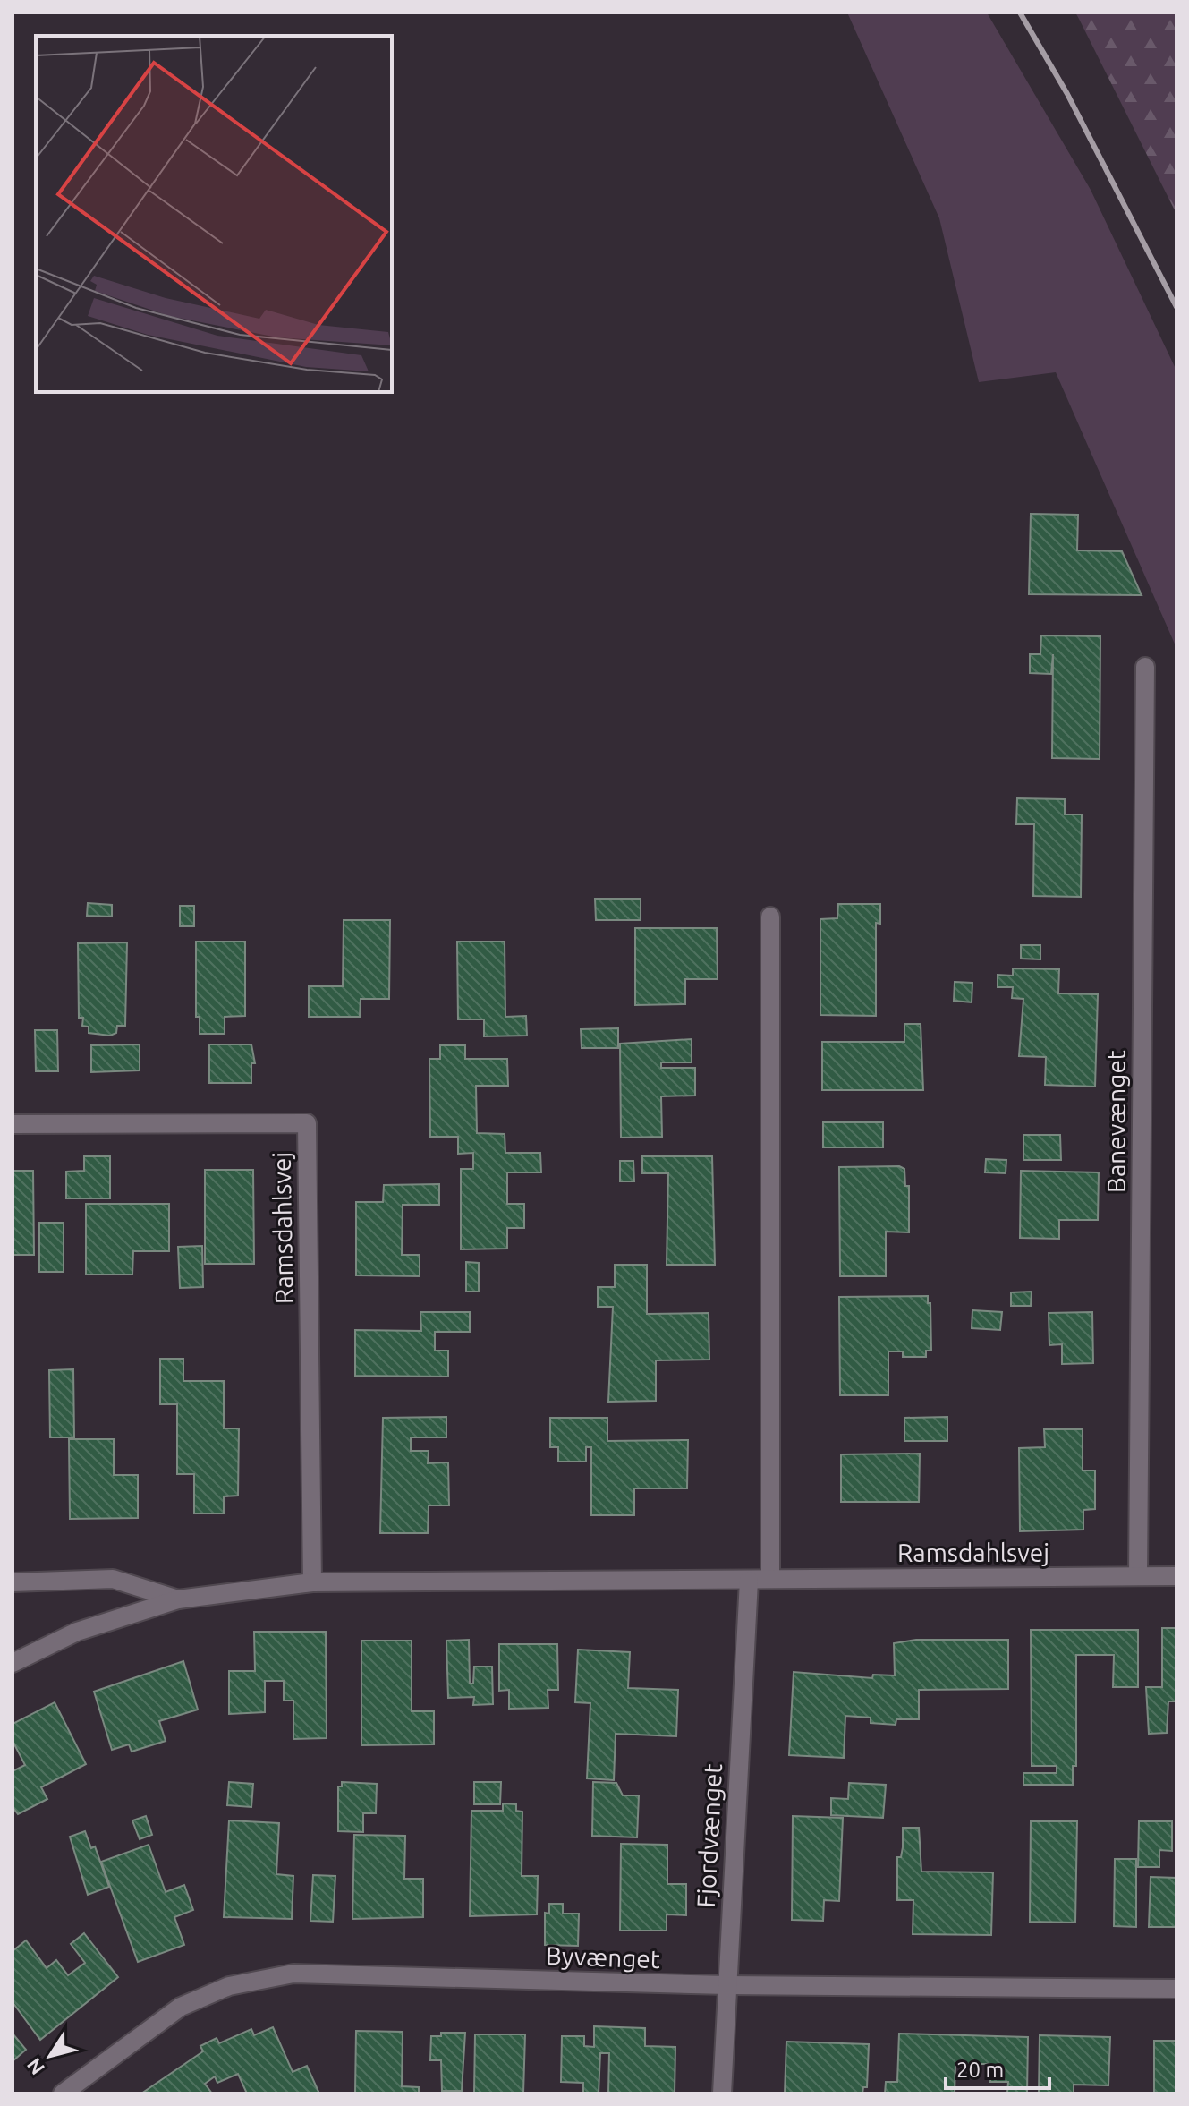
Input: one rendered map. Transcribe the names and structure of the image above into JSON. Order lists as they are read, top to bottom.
{
  "streets": {
    "street": [
      "Banevænget",
      "Ramsdahlsvej",
      "Fjordvænget",
      "Byvænget"
    ]
  },
  "crossings": [
    ["Banevænget", "Ramsdahlsvej"],
    ["Ramsdahlsvej", "Fjordvænget"],
    ["Fjordvænget", "Byvænget"]
  ],
  "scale_bar": "20 m",
  "north": "bottom left"
}
